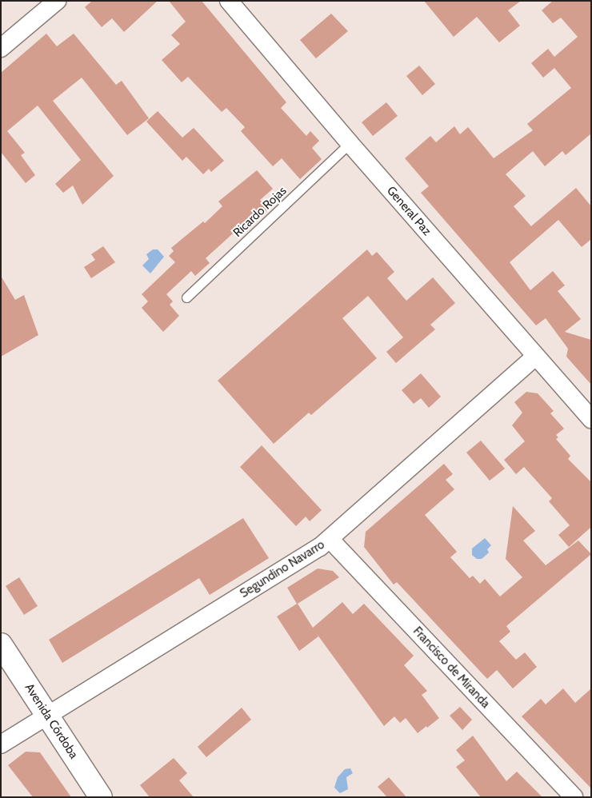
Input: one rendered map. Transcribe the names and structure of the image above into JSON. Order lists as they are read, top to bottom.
{
  "streets": {
    "main road": ["Avenida Córdoba"],
    "street": ["General Paz", "Segundino Navarro", "Francisco de Miranda"],
    "lane": ["Ricardo Rojas"]
  },
  "crossings": [
    ["General Paz", "Ricardo Rojas"],
    ["General Paz", "Segundino Navarro"],
    ["Segundino Navarro", "Francisco de Miranda"],
    ["Segundino Navarro", "Avenida Córdoba"]
  ]
}
